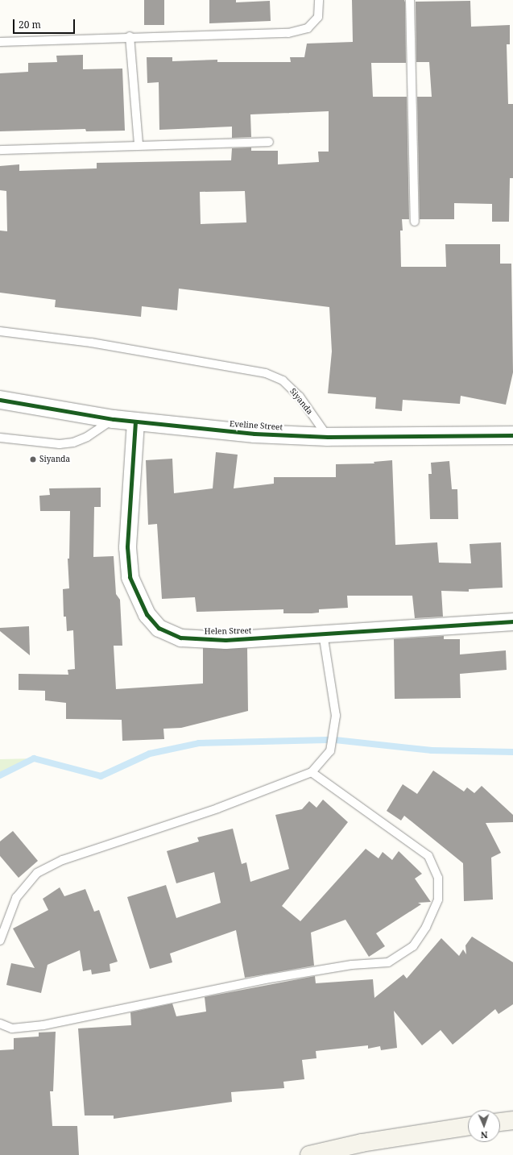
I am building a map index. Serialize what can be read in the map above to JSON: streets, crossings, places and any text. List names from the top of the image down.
{
  "streets": {
    "street": ["Eveline Street", "Helen Street"],
    "lane": ["Siyanda"]
  },
  "crossings": [
    ["Siyanda", "Eveline Street"],
    ["Eveline Street", "Helen Street"]
  ],
  "places": ["Siyanda"],
  "scale_bar": "20 m",
  "north": "bottom"
}
